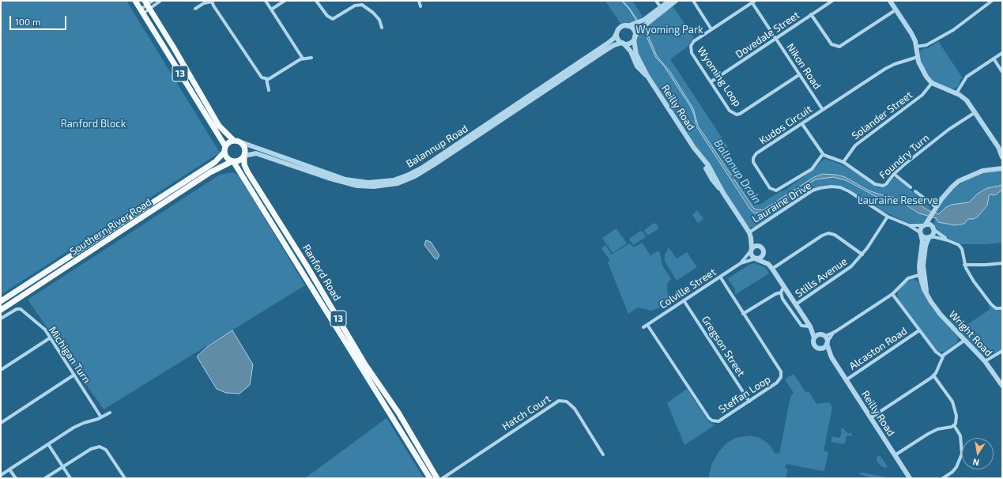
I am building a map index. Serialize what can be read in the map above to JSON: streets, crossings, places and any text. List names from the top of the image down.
{
  "streets": {
    "main road": ["13", "Southern River Road", "Ranford Road"],
    "street": [
      "Dovedale Street",
      "Nikon Road",
      "Wyoming Loop",
      "Reilly Road",
      "Solander Street",
      "Kudos Circuit",
      "Balannup Road",
      "Foundry Turn",
      "Lauraine Drive",
      "Stills Avenue",
      "Colville Street",
      "Wright Road",
      "Gregson Street",
      "Alcaston Road",
      "Michigan Turn",
      "Steffan Loop",
      "Hatch Court"
    ]
  },
  "crossings": [
    ["Dovedale Street", "Nikon Road"],
    ["Dovedale Street", "Wyoming Loop"],
    ["Nikon Road", "Wyoming Loop"],
    ["Nikon Road", "Kudos Circuit"],
    ["13", "Balannup Road"],
    ["13", "Southern River Road"],
    ["13", "Ranford Road"],
    ["Reilly Road", "Balannup Road"],
    ["Reilly Road", "Lauraine Drive"],
    ["Reilly Road", "Colville Street"],
    ["Reilly Road", "Alcaston Road"],
    ["Solander Street", "Foundry Turn"],
    ["Kudos Circuit", "Foundry Turn"],
    ["Balannup Road", "Southern River Road"],
    ["Balannup Road", "Ranford Road"],
    ["Lauraine Drive", "Stills Avenue"],
    ["Lauraine Drive", "Wright Road"],
    ["Southern River Road", "Ranford Road"],
    ["Colville Street", "Gregson Street"],
    ["Colville Street", "Steffan Loop"],
    ["Gregson Street", "Steffan Loop"]
  ],
  "water": ["Ballanup Drain"],
  "parks": ["Wyoming Park", "Ranford Block", "Lauraine Reserve"],
  "scale_bar": "100 m",
  "north": "bottom"
}
